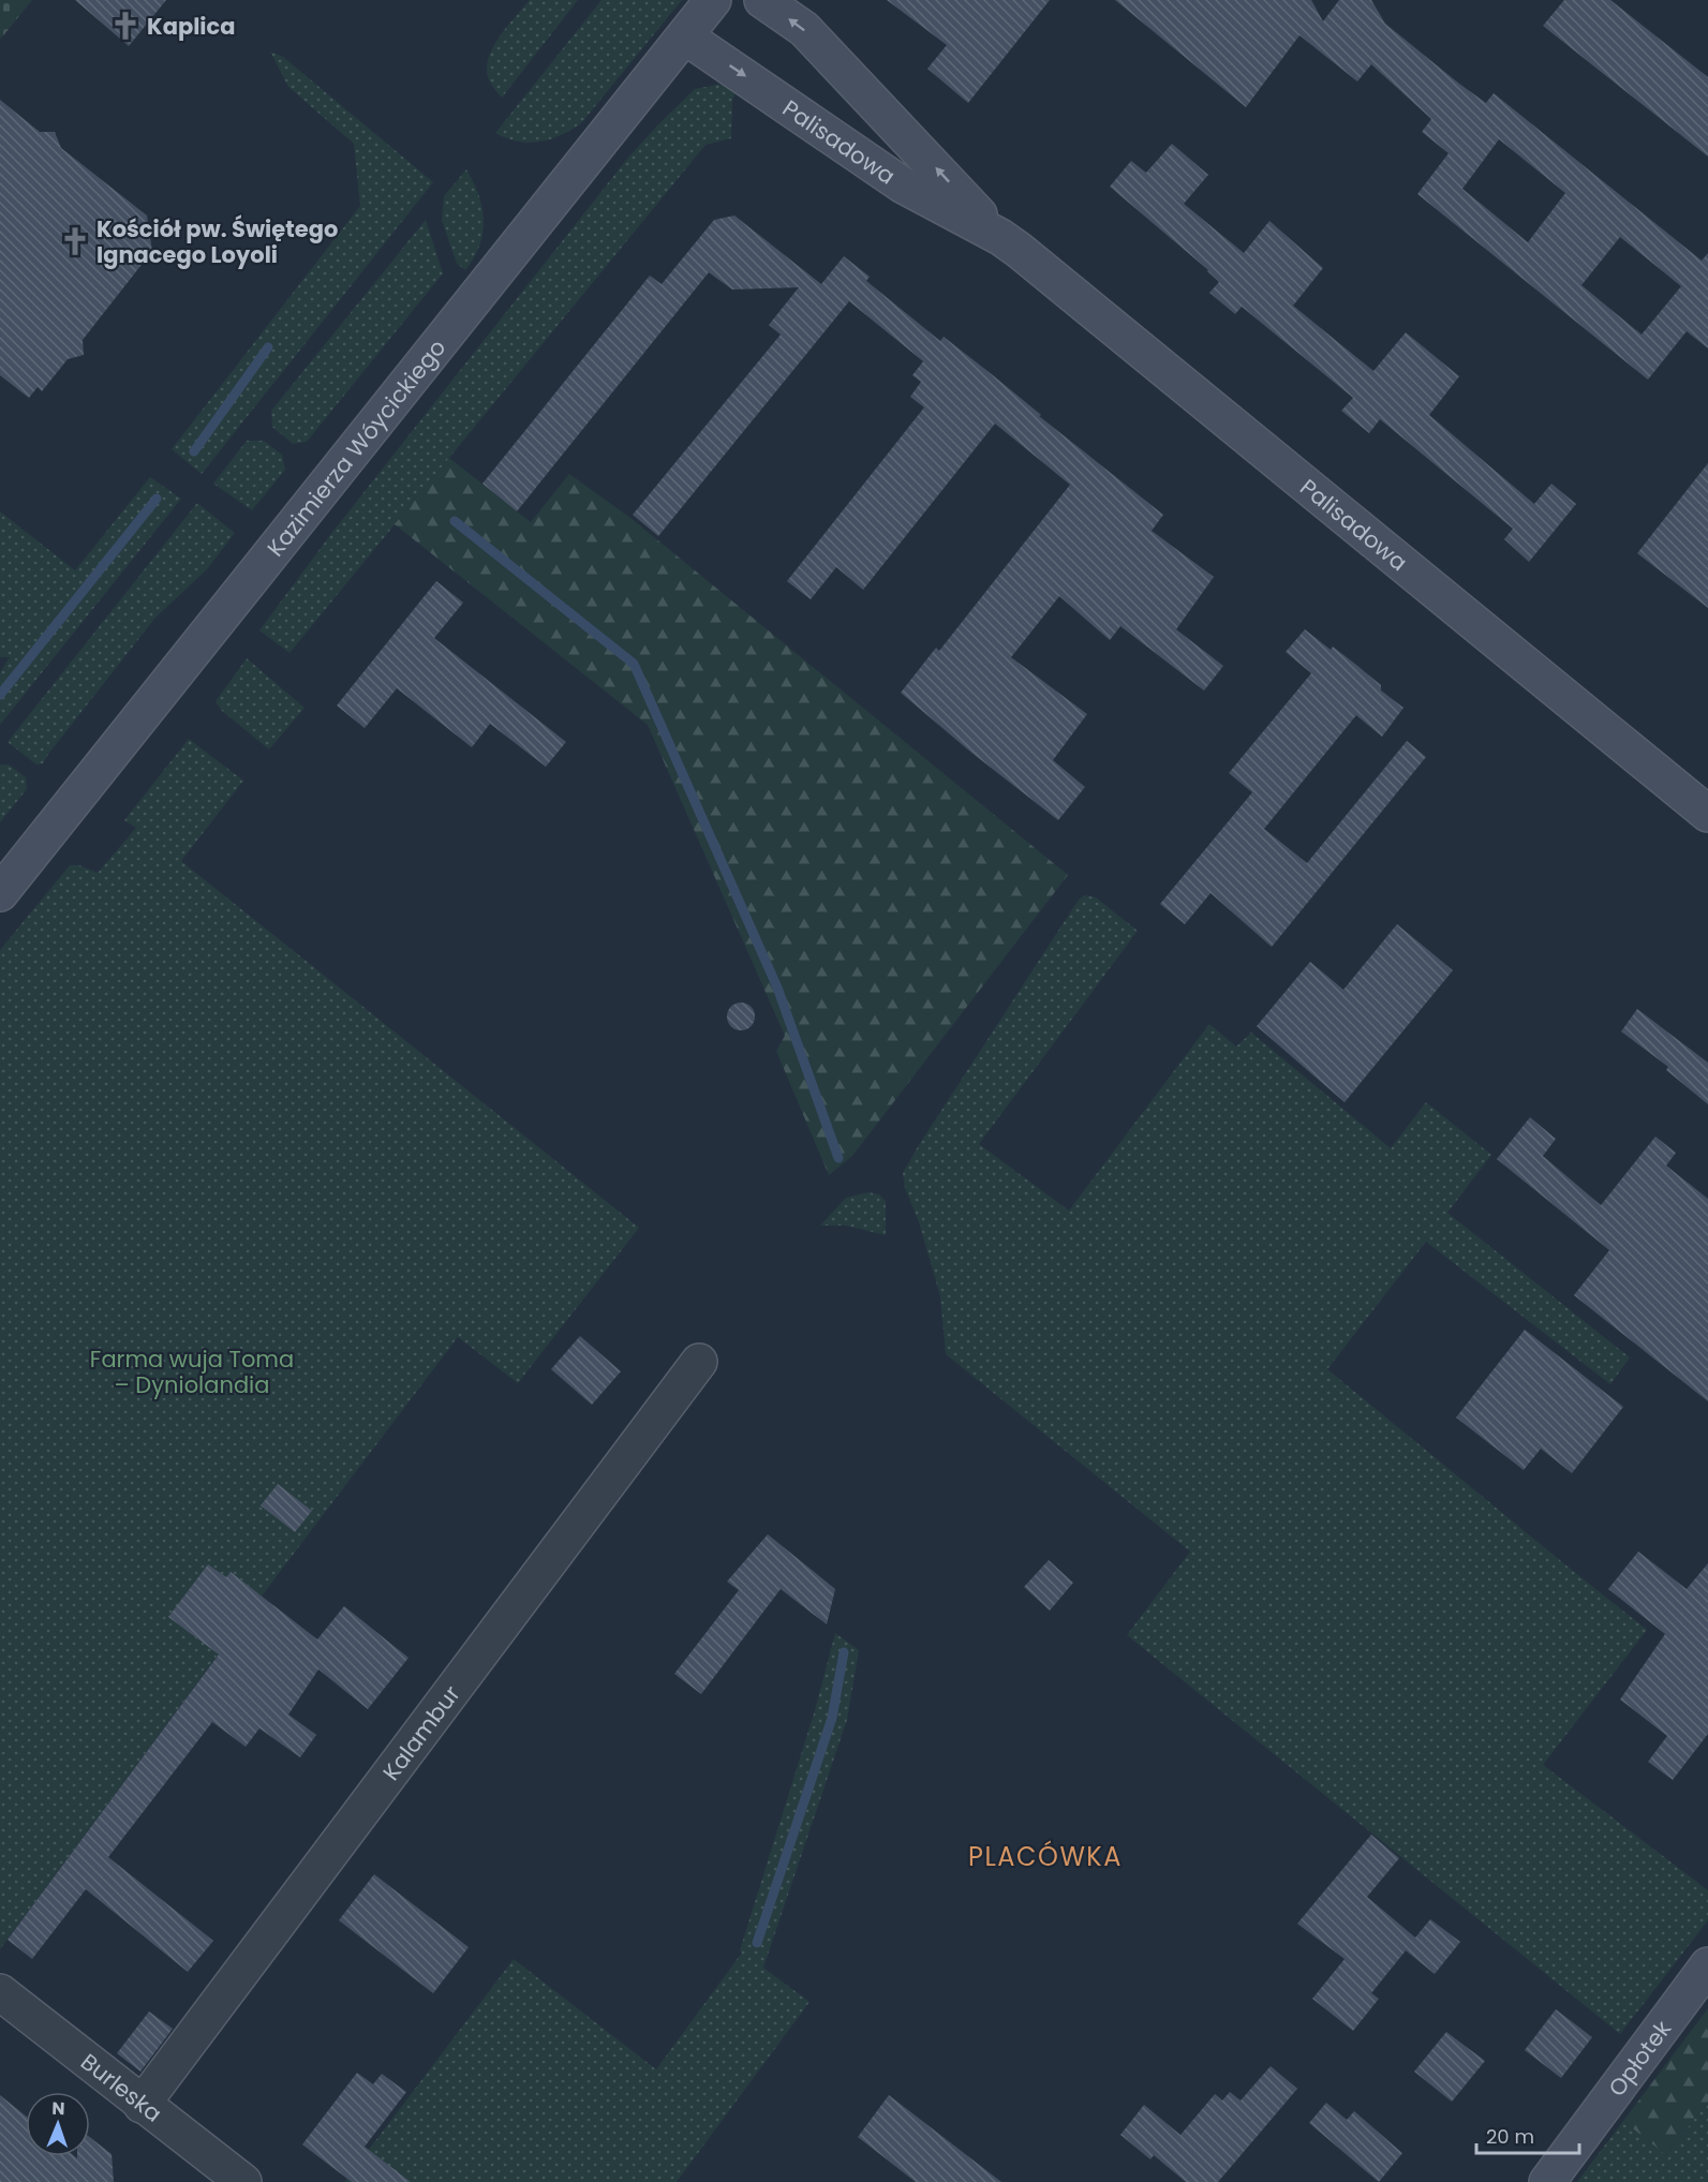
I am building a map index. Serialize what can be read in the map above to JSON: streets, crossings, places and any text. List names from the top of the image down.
{
  "streets": {
    "street": [
      "Palisadowa",
      "Kazimierza Wóycickiego",
      "Kalambur",
      "Opłotek",
      "Burleska"
    ]
  },
  "crossings": [
    ["Palisadowa", "Kazimierza Wóycickiego"],
    ["Kalambur", "Burleska"]
  ],
  "districts": ["PLACÓWKA"],
  "parks": ["Farma wuja Toma – Dyniolandia"],
  "places": {
    "church": ["Kaplica", "Kościół pw. Świętego Ignacego Loyoli"]
  },
  "scale_bar": "20 m",
  "north": "top"
}
